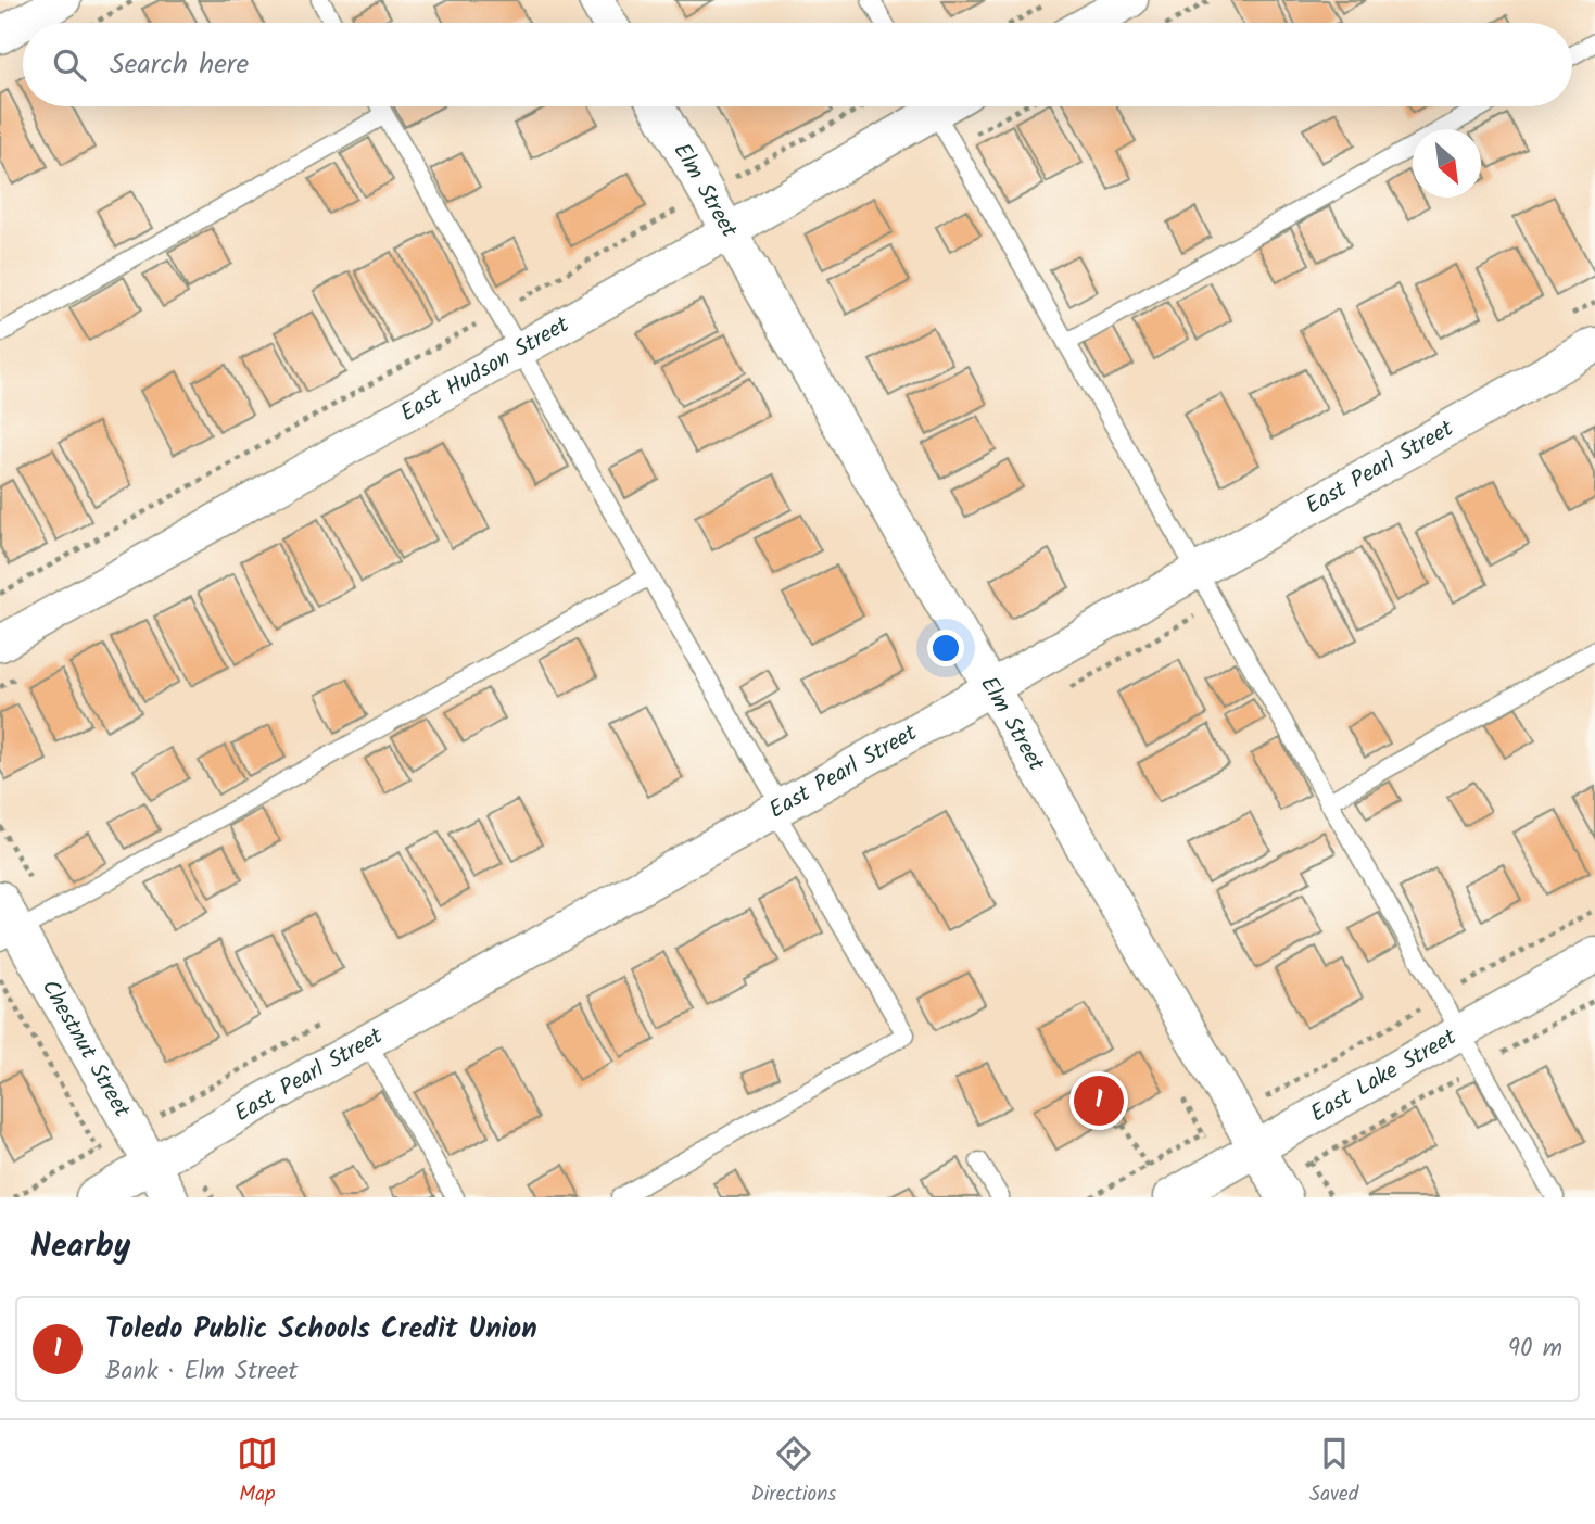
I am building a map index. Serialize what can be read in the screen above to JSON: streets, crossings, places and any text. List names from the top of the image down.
{
  "streets": {
    "street": [
      "Elm Street",
      "East Hudson Street",
      "East Pearl Street",
      "Chestnut Street",
      "East Lake Street"
    ]
  },
  "crossings": [
    ["Elm Street", "East Hudson Street"],
    ["Elm Street", "East Pearl Street"],
    ["Elm Street", "East Lake Street"],
    ["East Pearl Street", "Chestnut Street"]
  ],
  "north": "bottom right",
  "page": {
    "search": "Search here",
    "pins": "1",
    "heading": "Nearby",
    "list": [
      {
        "mark": "1",
        "name": "Toledo Public Schools Credit Union",
        "note": "Bank · Elm Street",
        "value": "90 m"
      }
    ],
    "nav": ["Map", "Directions", "Saved"]
  }
}
